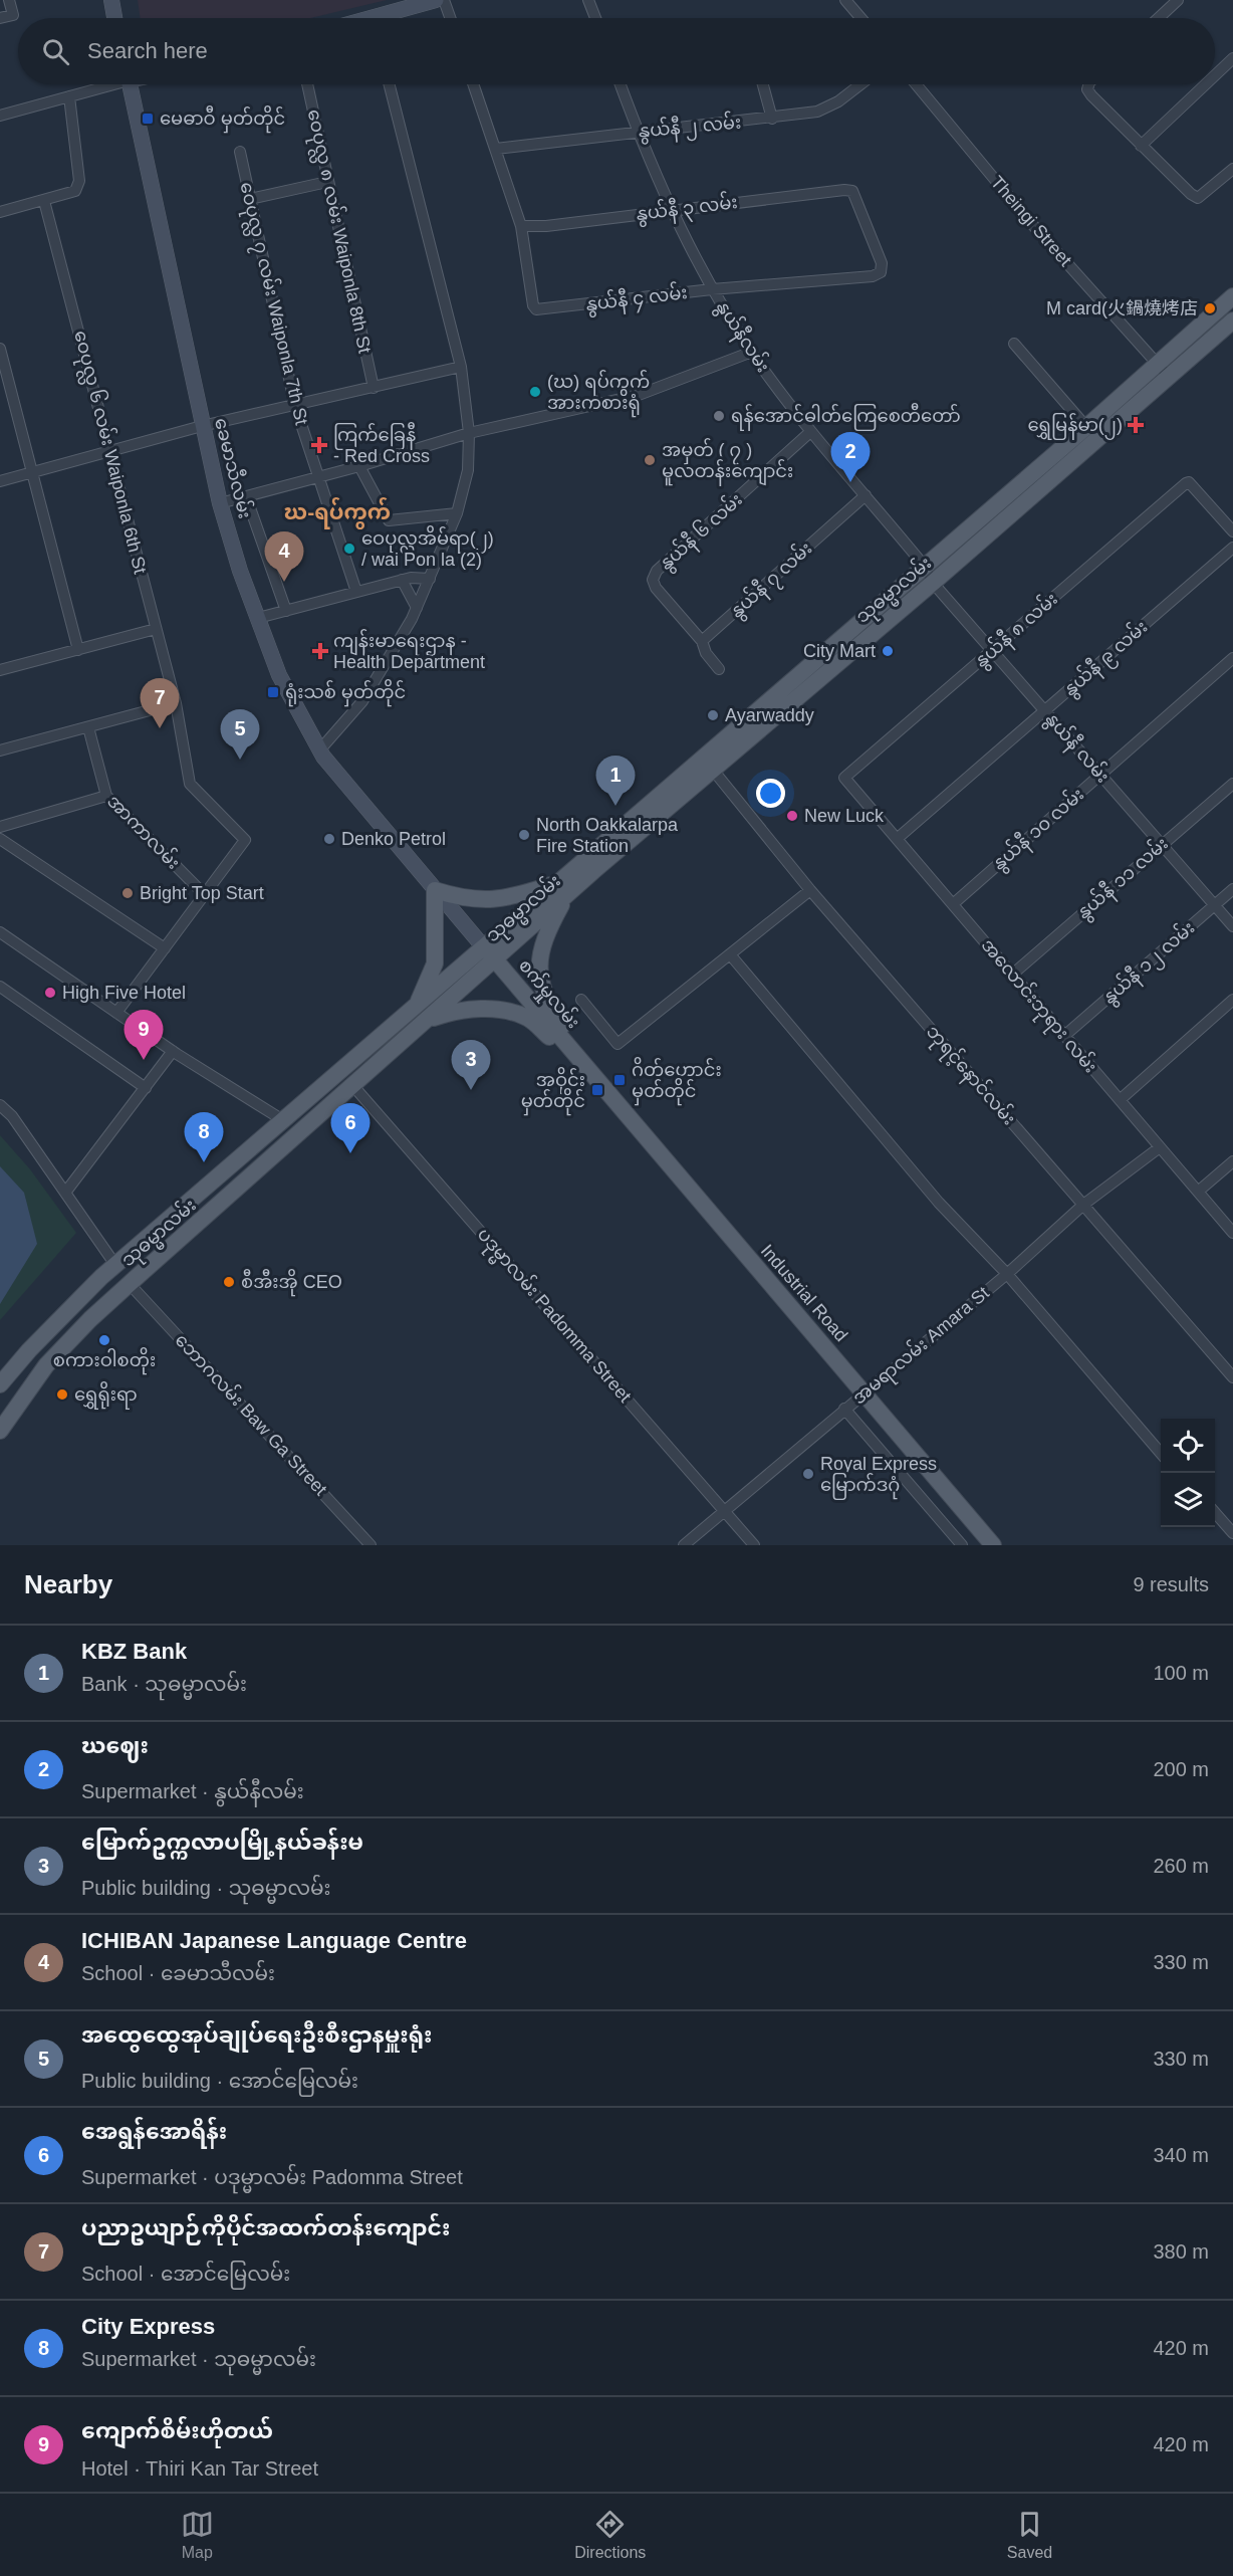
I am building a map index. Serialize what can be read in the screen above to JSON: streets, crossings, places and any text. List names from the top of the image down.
{
  "streets": {
    "main road": [
      "ခေမာသီလမ်း",
      "သုဓမ္မာလမ်း",
      "စက်မှုလမ်း",
      "Industrial Road"
    ],
    "street": [
      "နွယ်နီ ၂ လမ်း",
      "နွယ်နီ ၃ လမ်း",
      "Theingi Street",
      "ဝေပုလ္လ ၈ လမ်း Waiponla 8th St",
      "နွယ်နီ ၄ လမ်း",
      "ဝေပုလ္လ ၇ လမ်း Waiponla 7th St",
      "နွယ်နီလမ်း",
      "ဝေပုလ္လ ၆ လမ်း Waiponla 6th St",
      "နွယ်နီ ၆ လမ်း",
      "နွယ်နီ ၇ လမ်း",
      "နွယ်နီ ၈ လမ်း",
      "နွယ်နီ ၉ လမ်း",
      "နွယ်နီ လမ်း",
      "နွယ်နီ ၁၀ လမ်း",
      "အာကာလမ်း",
      "နွယ်နီ ၁၁ လမ်း",
      "နွယ်နီ ၁၂ လမ်း",
      "အလောင်းဘုရား လမ်း",
      "ဘုရင့်နောင်လမ်း",
      "ပဒုမ္မာလမ်း Padomma Street",
      "အမရာလမ်း Amara St",
      "ဘောဂလမ်း Baw Ga Street"
    ]
  },
  "crossings": [
    ["နွယ်နီ ၂ လမ်း", "နွယ်နီလမ်း"],
    ["နွယ်နီ ၃ လမ်း", "နွယ်နီ ၄ လမ်း"],
    ["နွယ်နီ ၃ လမ်း", "နွယ်နီလမ်း"],
    ["Theingi Street", "သုဓမ္မာလမ်း"],
    ["နွယ်နီ ၄ လမ်း", "နွယ်နီလမ်း"],
    ["နွယ်နီလမ်း", "နွယ်နီ ၆ လမ်း"],
    ["နွယ်နီလမ်း", "နွယ်နီ ၇ လမ်း"],
    ["နွယ်နီလမ်း", "သုဓမ္မာလမ်း"],
    ["နွယ်နီလမ်း", "နွယ်နီ လမ်း"],
    ["ဝေပုလ္လ ၆ လမ်း Waiponla 6th St", "အာကာလမ်း"],
    ["ခေမာသီလမ်း", "သုဓမ္မာလမ်း"],
    ["ခေမာသီလမ်း", "စက်မှုလမ်း"],
    ["နွယ်နီ ၆ လမ်း", "နွယ်နီ ၇ လမ်း"],
    ["သုဓမ္မာလမ်း", "နွယ်နီ လမ်း"],
    ["သုဓမ္မာလမ်း", "စက်မှုလမ်း"],
    ["သုဓမ္မာလမ်း", "ဘုရင့်နောင်လမ်း"],
    ["သုဓမ္မာလမ်း", "ပဒုမ္မာလမ်း Padomma Street"],
    ["သုဓမ္မာလမ်း", "ဘောဂလမ်း Baw Ga Street"],
    ["နွယ်နီ ၈ လမ်း", "နွယ်နီ လမ်း"],
    ["နွယ်နီ ၈ လမ်း", "အလောင်းဘုရား လမ်း"],
    ["နွယ်နီ ၉ လမ်း", "နွယ်နီ လမ်း"],
    ["နွယ်နီ ၉ လမ်း", "အလောင်းဘုရား လမ်း"],
    ["နွယ်နီ လမ်း", "နွယ်နီ ၁၀ လမ်း"],
    ["နွယ်နီ လမ်း", "နွယ်နီ ၁၁ လမ်း"],
    ["နွယ်နီ လမ်း", "နွယ်နီ ၁၂ လမ်း"],
    ["နွယ်နီ ၁၀ လမ်း", "အလောင်းဘုရား လမ်း"],
    ["နွယ်နီ ၁၁ လမ်း", "အလောင်းဘုရား လမ်း"],
    ["နွယ်နီ ၁၂ လမ်း", "အလောင်းဘုရား လမ်း"],
    ["စက်မှုလမ်း", "Industrial Road"],
    ["အလောင်းဘုရား လမ်း", "အမရာလမ်း Amara St"],
    ["ဘုရင့်နောင်လမ်း", "အမရာလမ်း Amara St"],
    ["Industrial Road", "အမရာလမ်း Amara St"],
    ["ပဒုမ္မာလမ်း Padomma Street", "အမရာလမ်း Amara St"]
  ],
  "districts": ["ဃ-ရပ်ကွက်"],
  "places": {
    "transit": [
      "မေဓာဝီ မှတ်တိုင်",
      "ရုံးသစ် မှတ်တိုင်",
      "ဂိတ်ဟောင်း မှတ်တိုင်",
      "အဝိုင်း မှတ်တိုင်"
    ],
    "other": [
      "M card(火鍋燒烤店",
      "(ဃ) ရပ်ကွက် အားကစားရုံ",
      "ရန်အောင်ဓါတ်ကြေစေတီတော်",
      "အမှတ် ( ၇ ) မူလတန်းကျောင်း",
      "ဝေပုလ္လအိမ်ရာ(၂) / wai Pon la (2)",
      "City Mart",
      "Ayarwaddy",
      "New Luck",
      "North Oakkalarpa Fire Station",
      "Denko Petrol",
      "Bright Top Start",
      "High Five Hotel",
      "စီအီးအို CEO",
      "စကားဝါစတိုး",
      "ရွှေရိုးရာ",
      "Royal Express မြောက်ဒဂုံ"
    ],
    "health": ["ရွှေမြန်မာ(၂)", "ကြက်ခြေနီ - Red Cross", "ကျန်းမာရေးဌာန - Health Department"]
  },
  "page": {
    "search": "Search here",
    "pins": [
      "2",
      "4",
      "7",
      "5",
      "1",
      "9",
      "3",
      "6",
      "8"
    ],
    "heading": ["Nearby", "9 results"],
    "list": [
      {
        "mark": "1",
        "name": "KBZ Bank",
        "note": "Bank · သုဓမ္မာလမ်း",
        "value": "100 m"
      },
      {
        "mark": "2",
        "name": "ဃဈေး",
        "note": "Supermarket · နွယ်နီလမ်း",
        "value": "200 m"
      },
      {
        "mark": "3",
        "name": "မြောက်ဥက္ကလာပမြို့နယ်ခန်းမ",
        "note": "Public building · သုဓမ္မာလမ်း",
        "value": "260 m"
      },
      {
        "mark": "4",
        "name": "ICHIBAN Japanese Language Centre",
        "note": "School · ခေမာသီလမ်း",
        "value": "330 m"
      },
      {
        "mark": "5",
        "name": "အထွေထွေအုပ်ချုပ်ရေးဦးစီးဌာနမှူးရုံး",
        "note": "Public building · အောင်မြေလမ်း",
        "value": "330 m"
      },
      {
        "mark": "6",
        "name": "အေရွန်အောရိန်း",
        "note": "Supermarket · ပဒုမ္မာလမ်း Padomma Street",
        "value": "340 m"
      },
      {
        "mark": "7",
        "name": "ပညာဥယျာဉ်ကိုပိုင်အထက်တန်းကျောင်း",
        "note": "School · အောင်မြေလမ်း",
        "value": "380 m"
      },
      {
        "mark": "8",
        "name": "City Express",
        "note": "Supermarket · သုဓမ္မာလမ်း",
        "value": "420 m"
      },
      {
        "mark": "9",
        "name": "ကျောက်စိမ်းဟိုတယ်",
        "note": "Hotel · Thiri Kan Tar Street",
        "value": "420 m"
      }
    ],
    "nav": ["Map", "Directions", "Saved"]
  }
}
